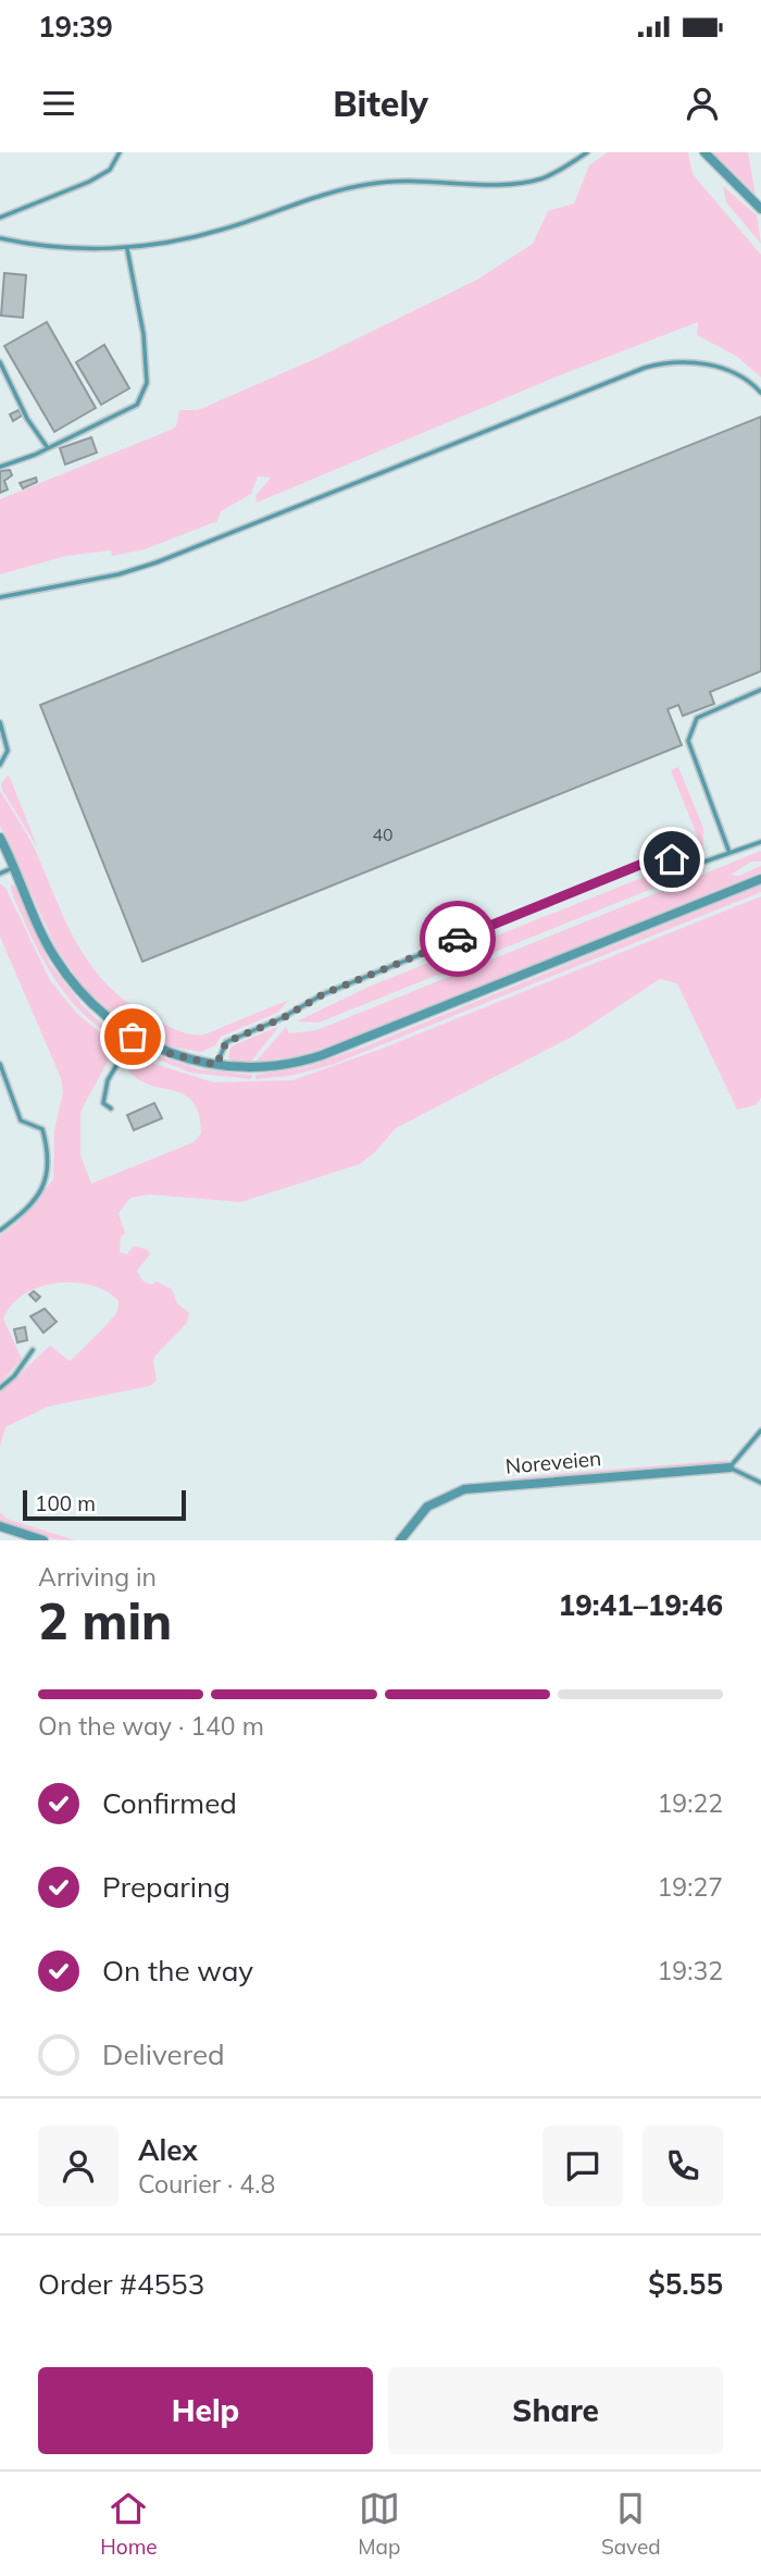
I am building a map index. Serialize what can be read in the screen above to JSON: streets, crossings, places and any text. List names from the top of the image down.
{
  "streets": {
    "street": ["Noreveien"]
  },
  "house_numbers": ["40"],
  "scale_bar": "100 m",
  "page": {
    "status": "19:39",
    "header": "Bitely",
    "scale": "100 m",
    "heading": ["2 min", "Arriving in", "19:41–19:46"],
    "panel": [
      "Alex",
      "Courier · 4.8",
      "Order #4553",
      "$5.55"
    ],
    "bar": "On the way · 140 m",
    "list": [
      ["Confirmed", "19:22"],
      ["Preparing", "19:27"],
      ["On the way", "19:32"],
      "Delivered"
    ],
    "buttons": ["Help", "Share"],
    "tabs": ["Home", "Map", "Saved"]
  }
}
